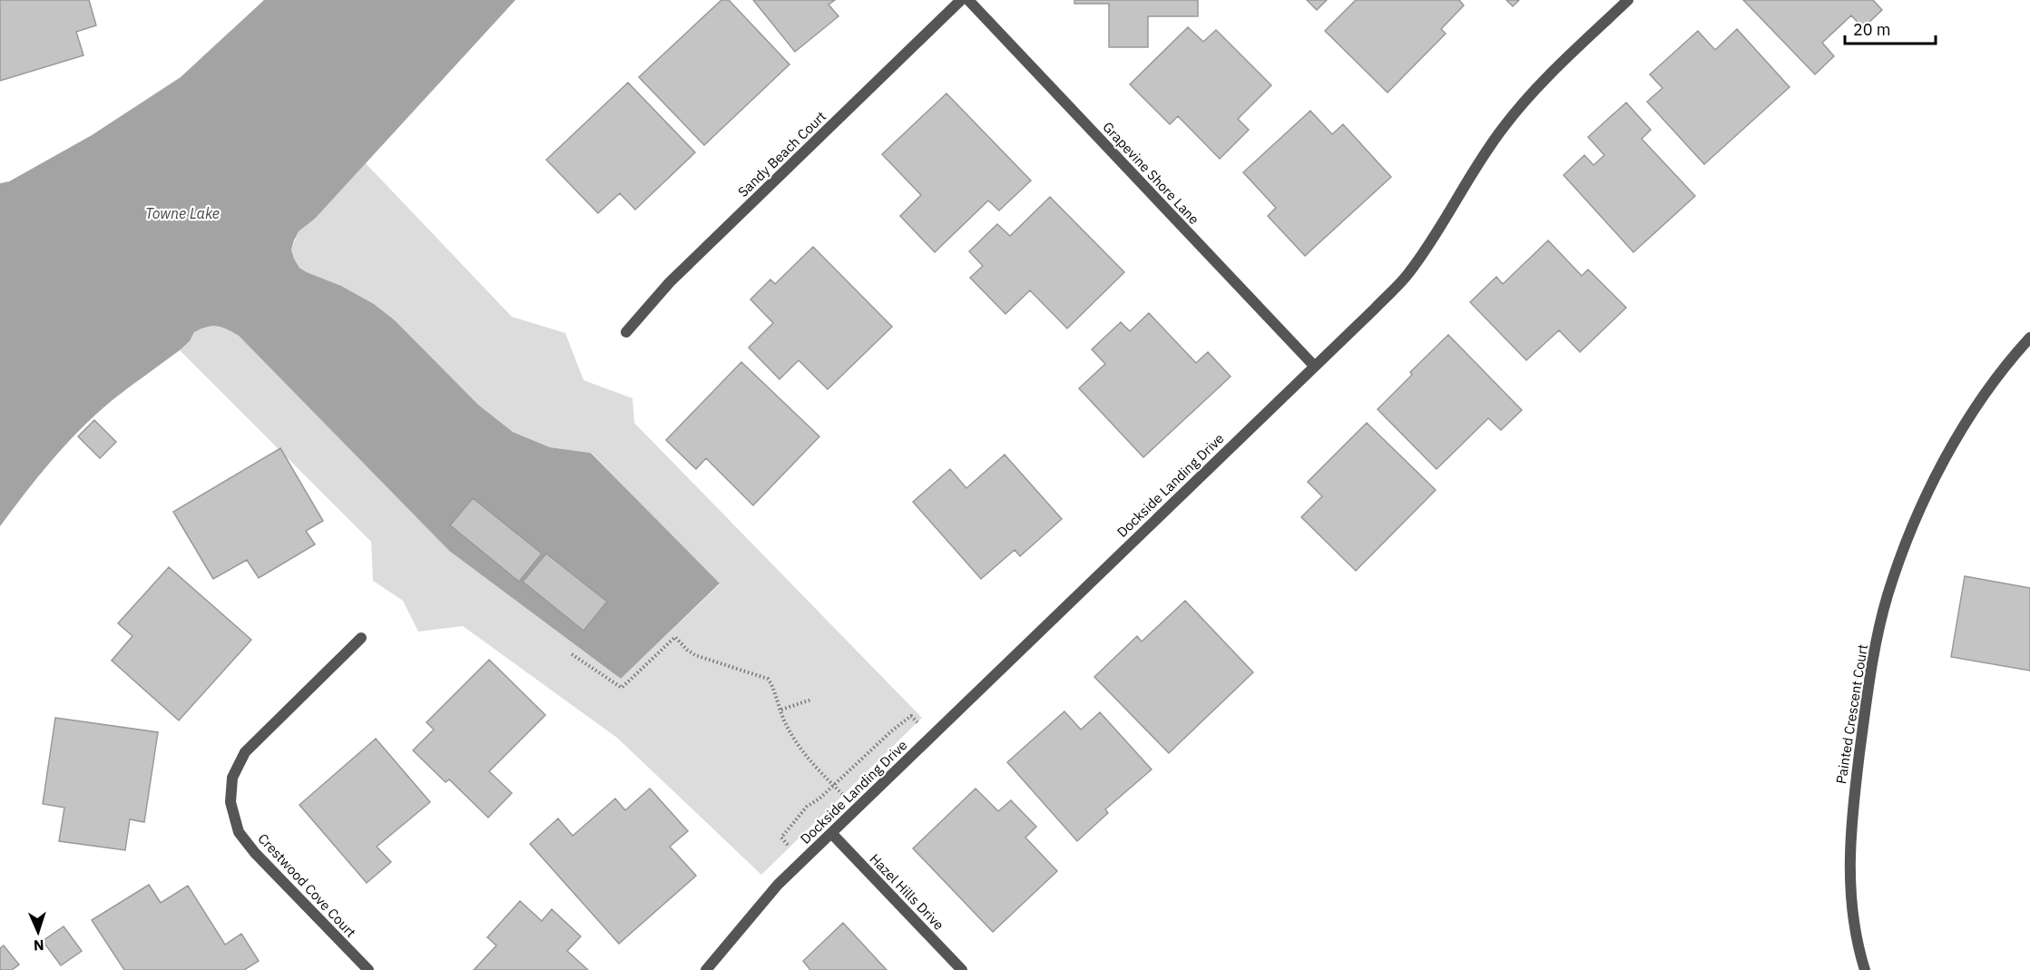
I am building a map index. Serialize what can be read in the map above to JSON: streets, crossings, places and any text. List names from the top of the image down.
{
  "streets": {
    "street": [
      "Sandy Beach Court",
      "Grapevine Shore Lane",
      "Dockside Landing Drive",
      "Painted Crescent Court",
      "Crestwood Cove Court",
      "Hazel Hills Drive"
    ]
  },
  "crossings": [
    ["Grapevine Shore Lane", "Dockside Landing Drive"],
    ["Dockside Landing Drive", "Hazel Hills Drive"]
  ],
  "water": ["Towne Lake"],
  "scale_bar": "20 m",
  "north": "bottom"
}
